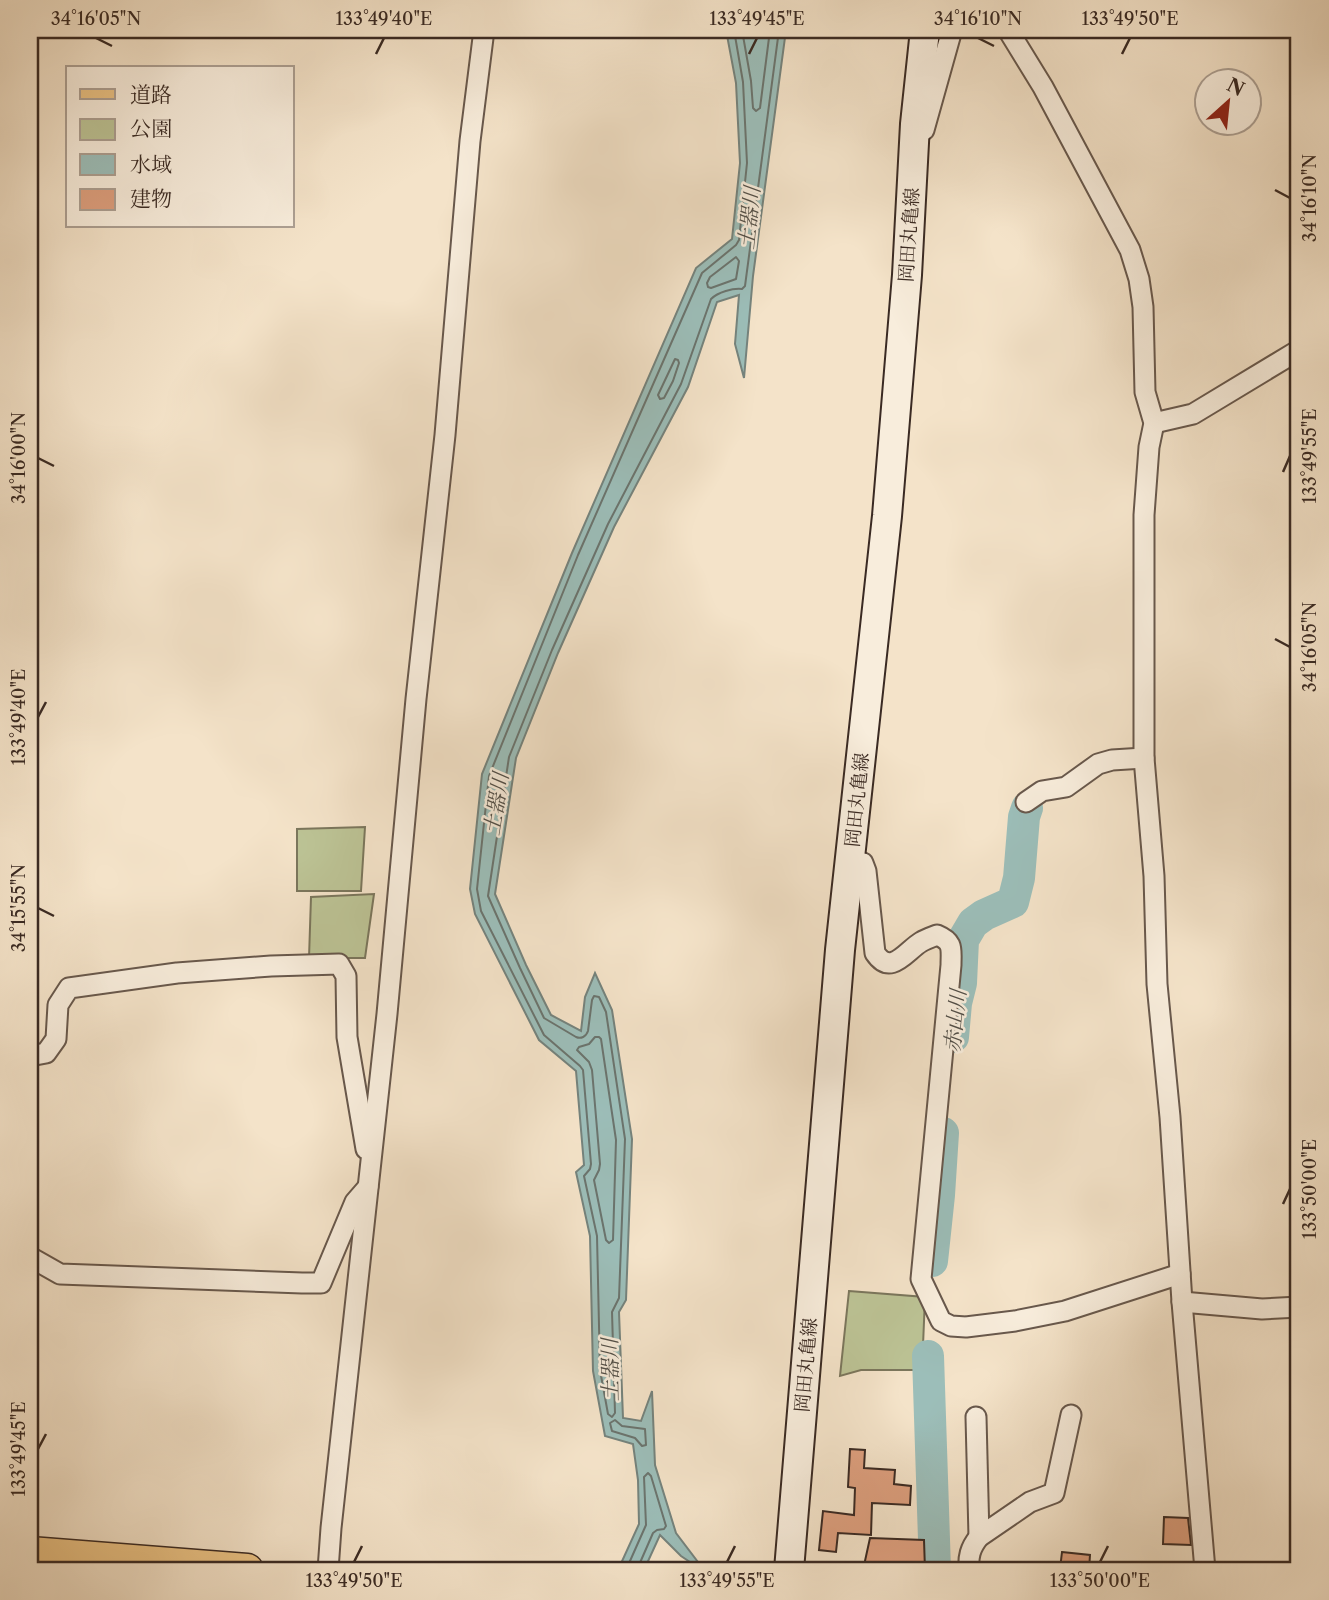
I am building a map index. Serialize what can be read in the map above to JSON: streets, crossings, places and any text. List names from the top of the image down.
{
  "streets": {
    "main road": ["岡田丸亀線"]
  },
  "water": ["土器川", "赤山川"],
  "legend": [
    "道路",
    "公園",
    "水域",
    "建物"
  ],
  "north": "top right",
  "coordinates": [
    "34°16'05\"N",
    "133°49'40\"E",
    "133°49'45\"E",
    "34°16'10\"N",
    "133°49'50\"E",
    "133°49'55\"E",
    "34°16'00\"N",
    "34°15'55\"N",
    "133°50'00\"E"
  ]
}
